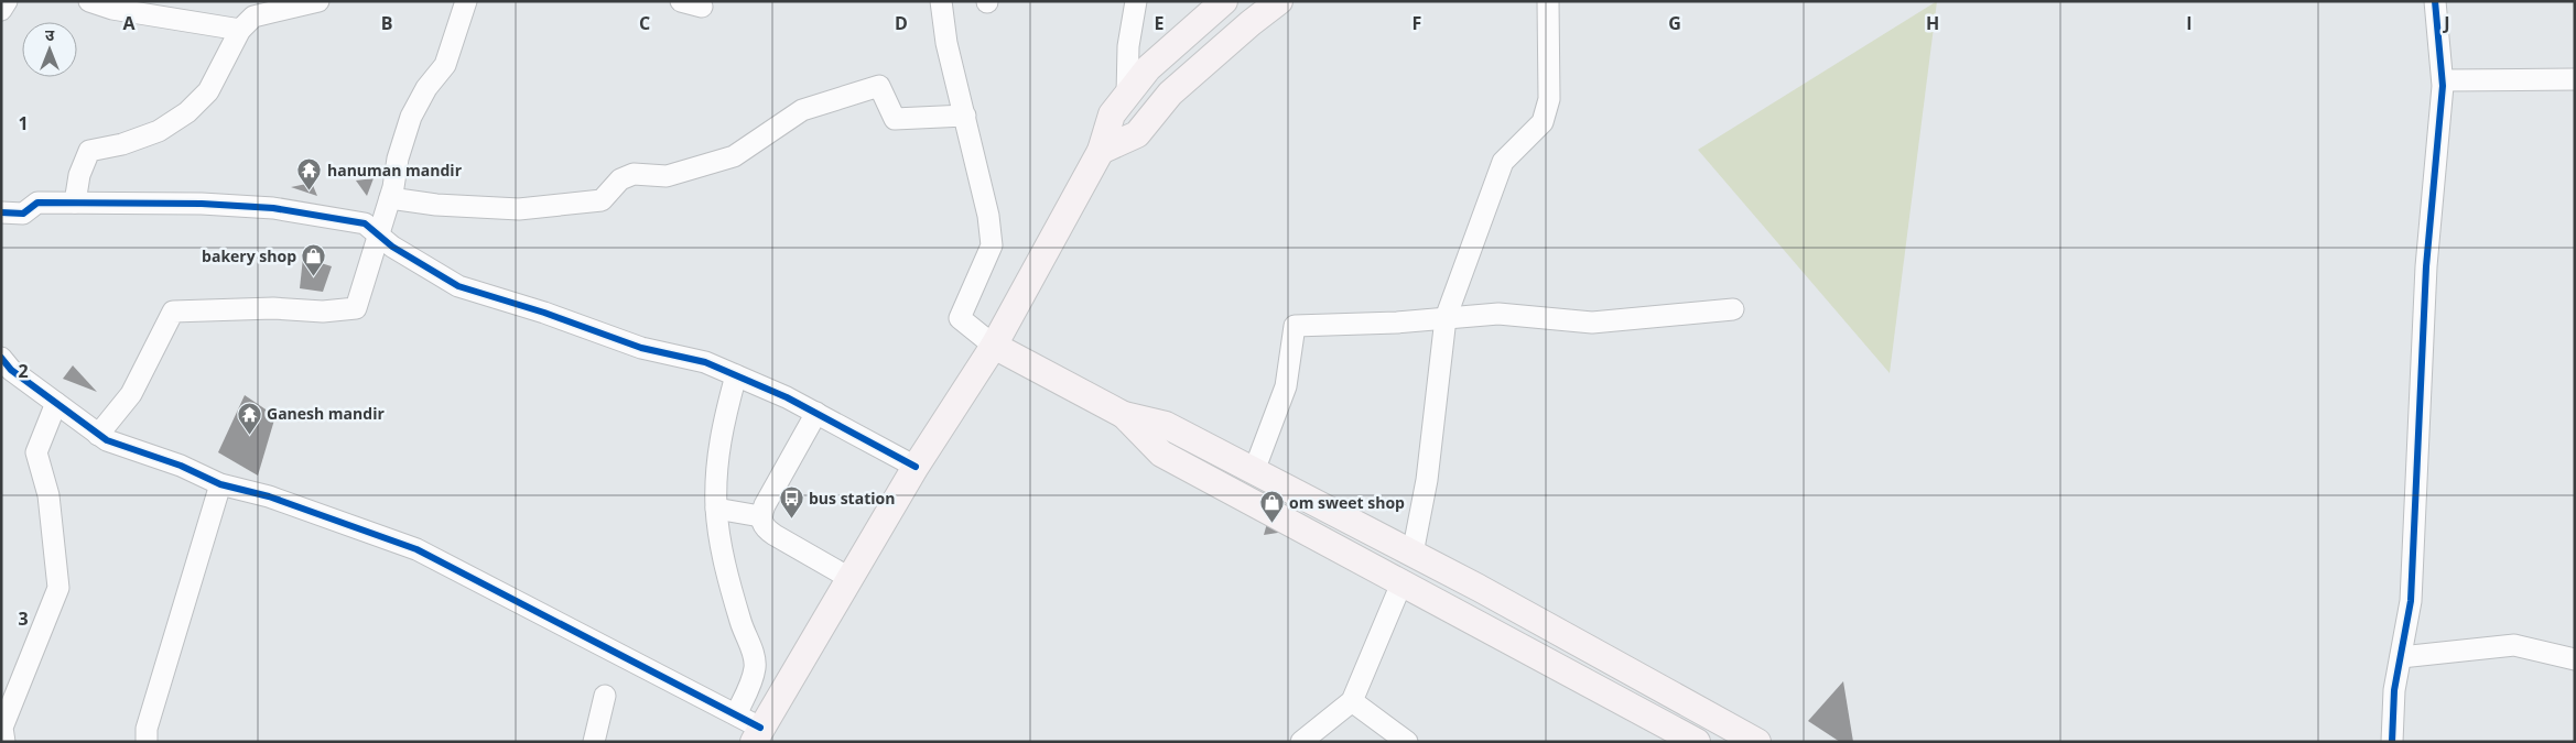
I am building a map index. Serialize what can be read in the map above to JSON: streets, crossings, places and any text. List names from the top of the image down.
{
  "places": {
    "temple": ["hanuman mandir", "Ganesh mandir"],
    "shop": ["bakery shop", "om sweet shop"],
    "bus stop": ["bus station"]
  },
  "north": "top",
  "grid": {
    "columns": [
      "A",
      "B",
      "C",
      "D",
      "E",
      "F",
      "G",
      "H",
      "I",
      "J"
    ],
    "rows": ["1", "2", "3"]
  }
}
